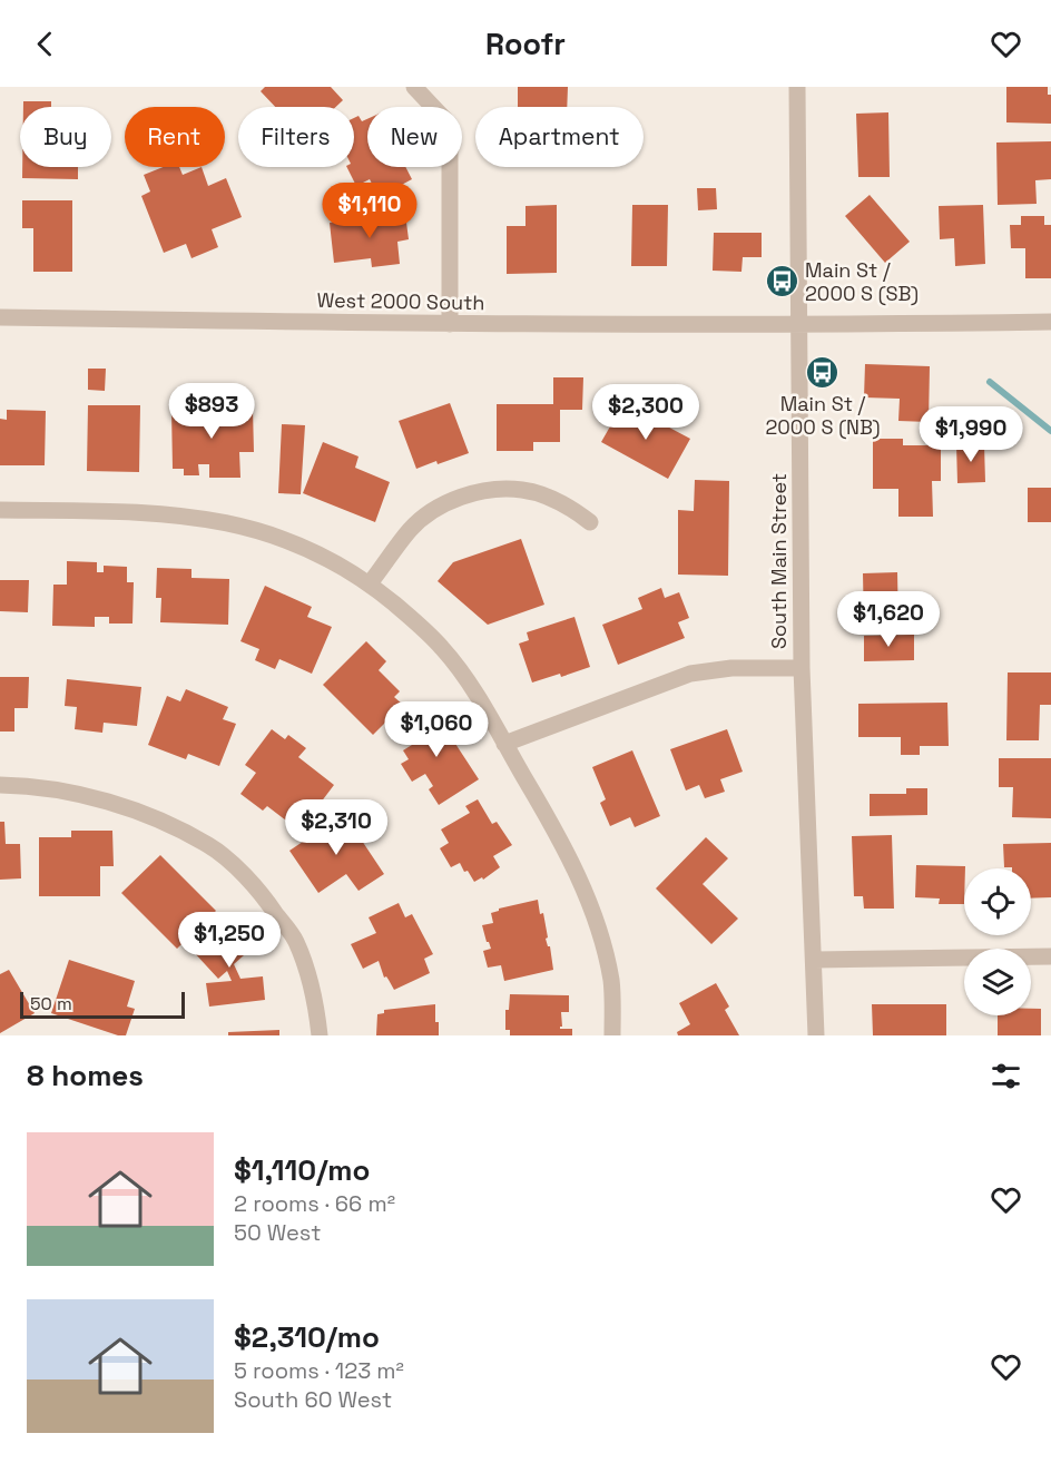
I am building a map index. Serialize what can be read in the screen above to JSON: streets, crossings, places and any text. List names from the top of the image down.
{
  "streets": {
    "street": ["West 2000 South", "South Main Street"]
  },
  "crossings": [
    ["West 2000 South", "South Main Street"]
  ],
  "places": {
    "bus stop": ["Main St / 2000 S (SB)", "Main St / 2000 S (NB)"]
  },
  "scale_bar": "50 m",
  "page": {
    "header": "Roofr",
    "chip": [
      "Buy",
      "Rent",
      "Filters",
      "New",
      "Apartment"
    ],
    "price": [
      "$1,110",
      "$893",
      "$2,300",
      "$1,990",
      "$1,620",
      "$1,060",
      "$2,310",
      "$1,250"
    ],
    "scale": "50 m",
    "heading": "8 homes",
    "list": [
      {
        "name": "$1,110/mo",
        "note": "2 rooms · 66 m² · 50 West"
      },
      {
        "name": "$2,310/mo",
        "note": "5 rooms · 123 m² · South 60 West"
      }
    ]
  }
}
